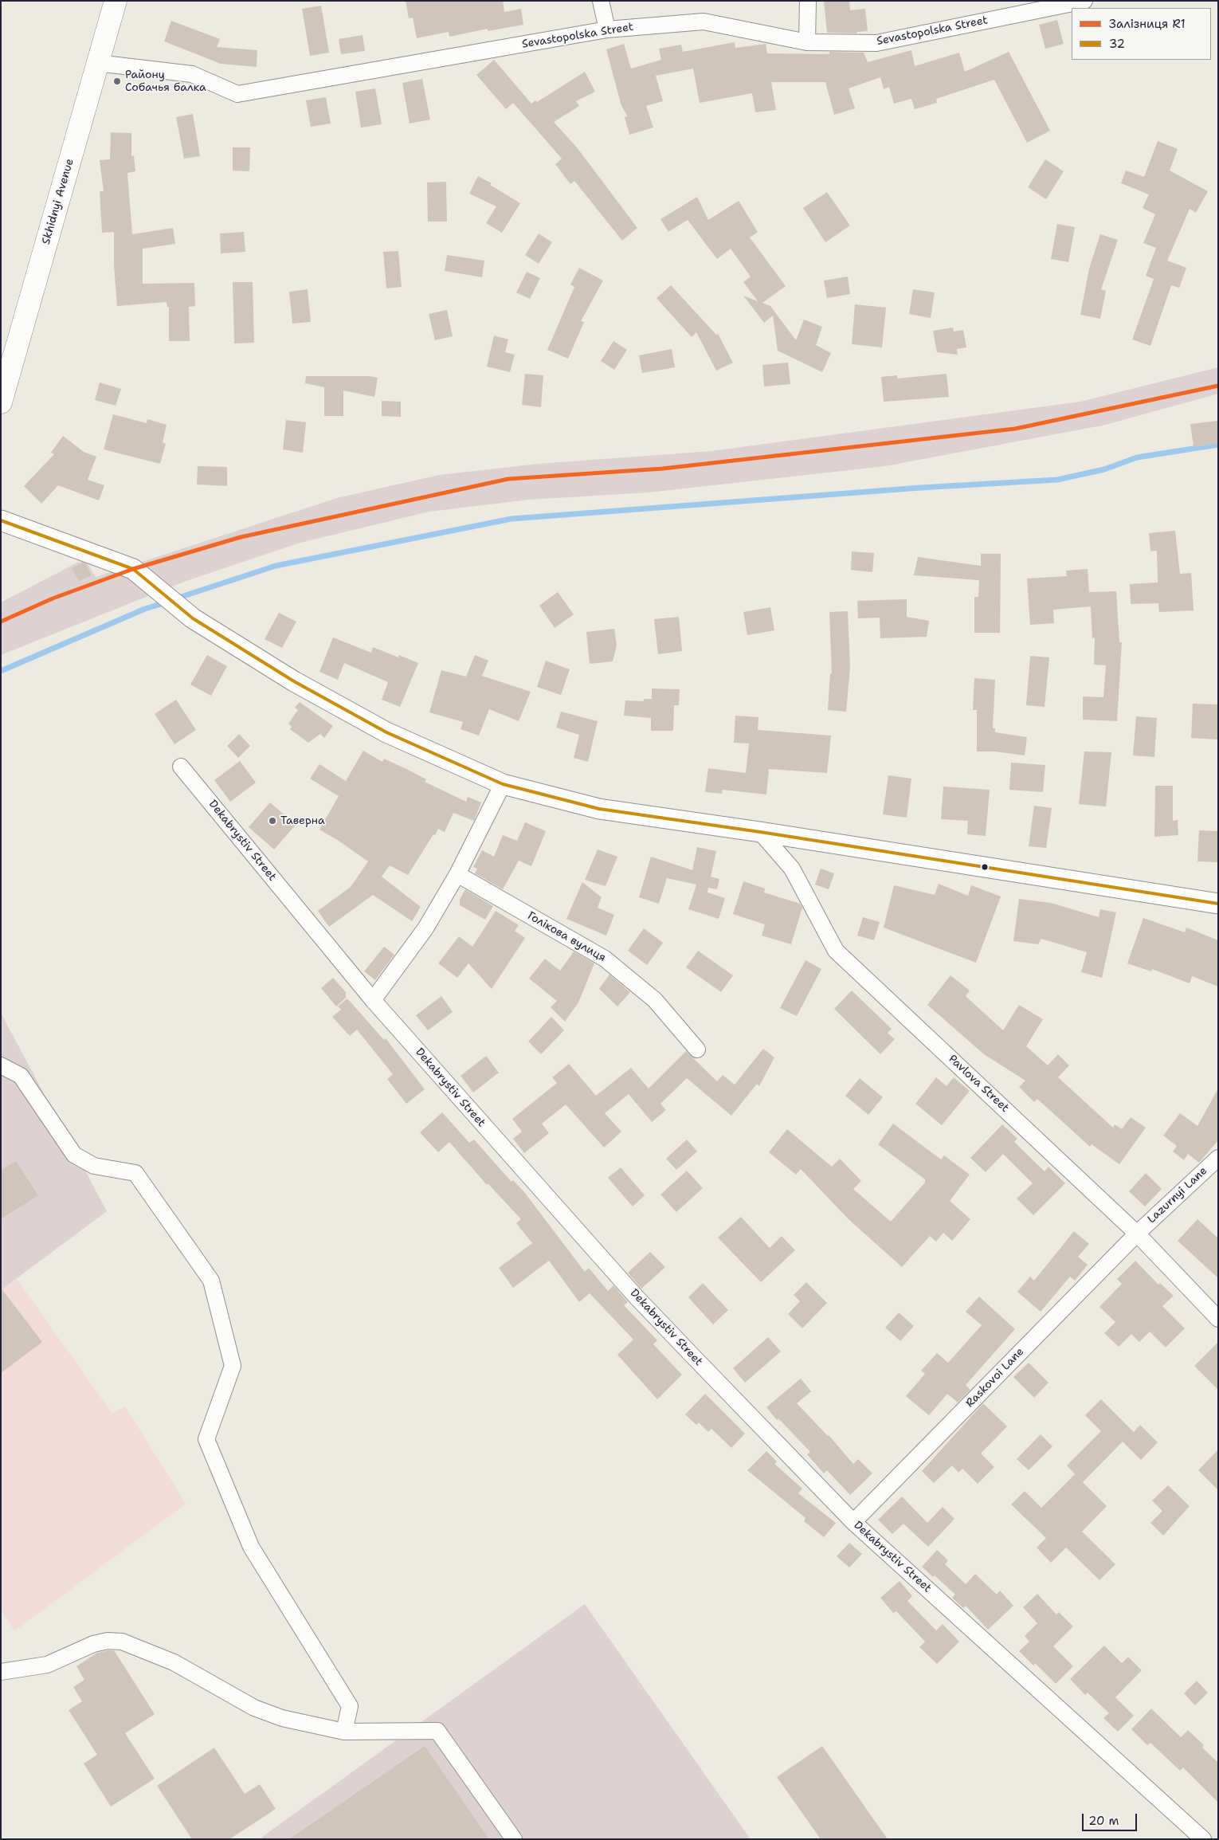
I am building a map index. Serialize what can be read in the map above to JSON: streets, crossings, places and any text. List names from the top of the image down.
{
  "streets": {
    "main road": ["Skhidnyi Avenue"],
    "street": [
      "Sevastopolska Street",
      "Dekabrystiv Street",
      "Голікова вулиця",
      "Pavlova Street",
      "Lazurnyi Lane",
      "Raskovoi Lane"
    ]
  },
  "crossings": [
    ["Sevastopolska Street", "Skhidnyi Avenue"],
    ["Dekabrystiv Street", "Raskovoi Lane"],
    ["Pavlova Street", "Lazurnyi Lane"],
    ["Pavlova Street", "Raskovoi Lane"],
    ["Lazurnyi Lane", "Raskovoi Lane"]
  ],
  "places": ["Району Собачья балка", "Таверна"],
  "lines": ["rail line R1", "transit line 32"],
  "legend": ["Залізниця R1", "32"],
  "scale_bar": "20 m"
}
